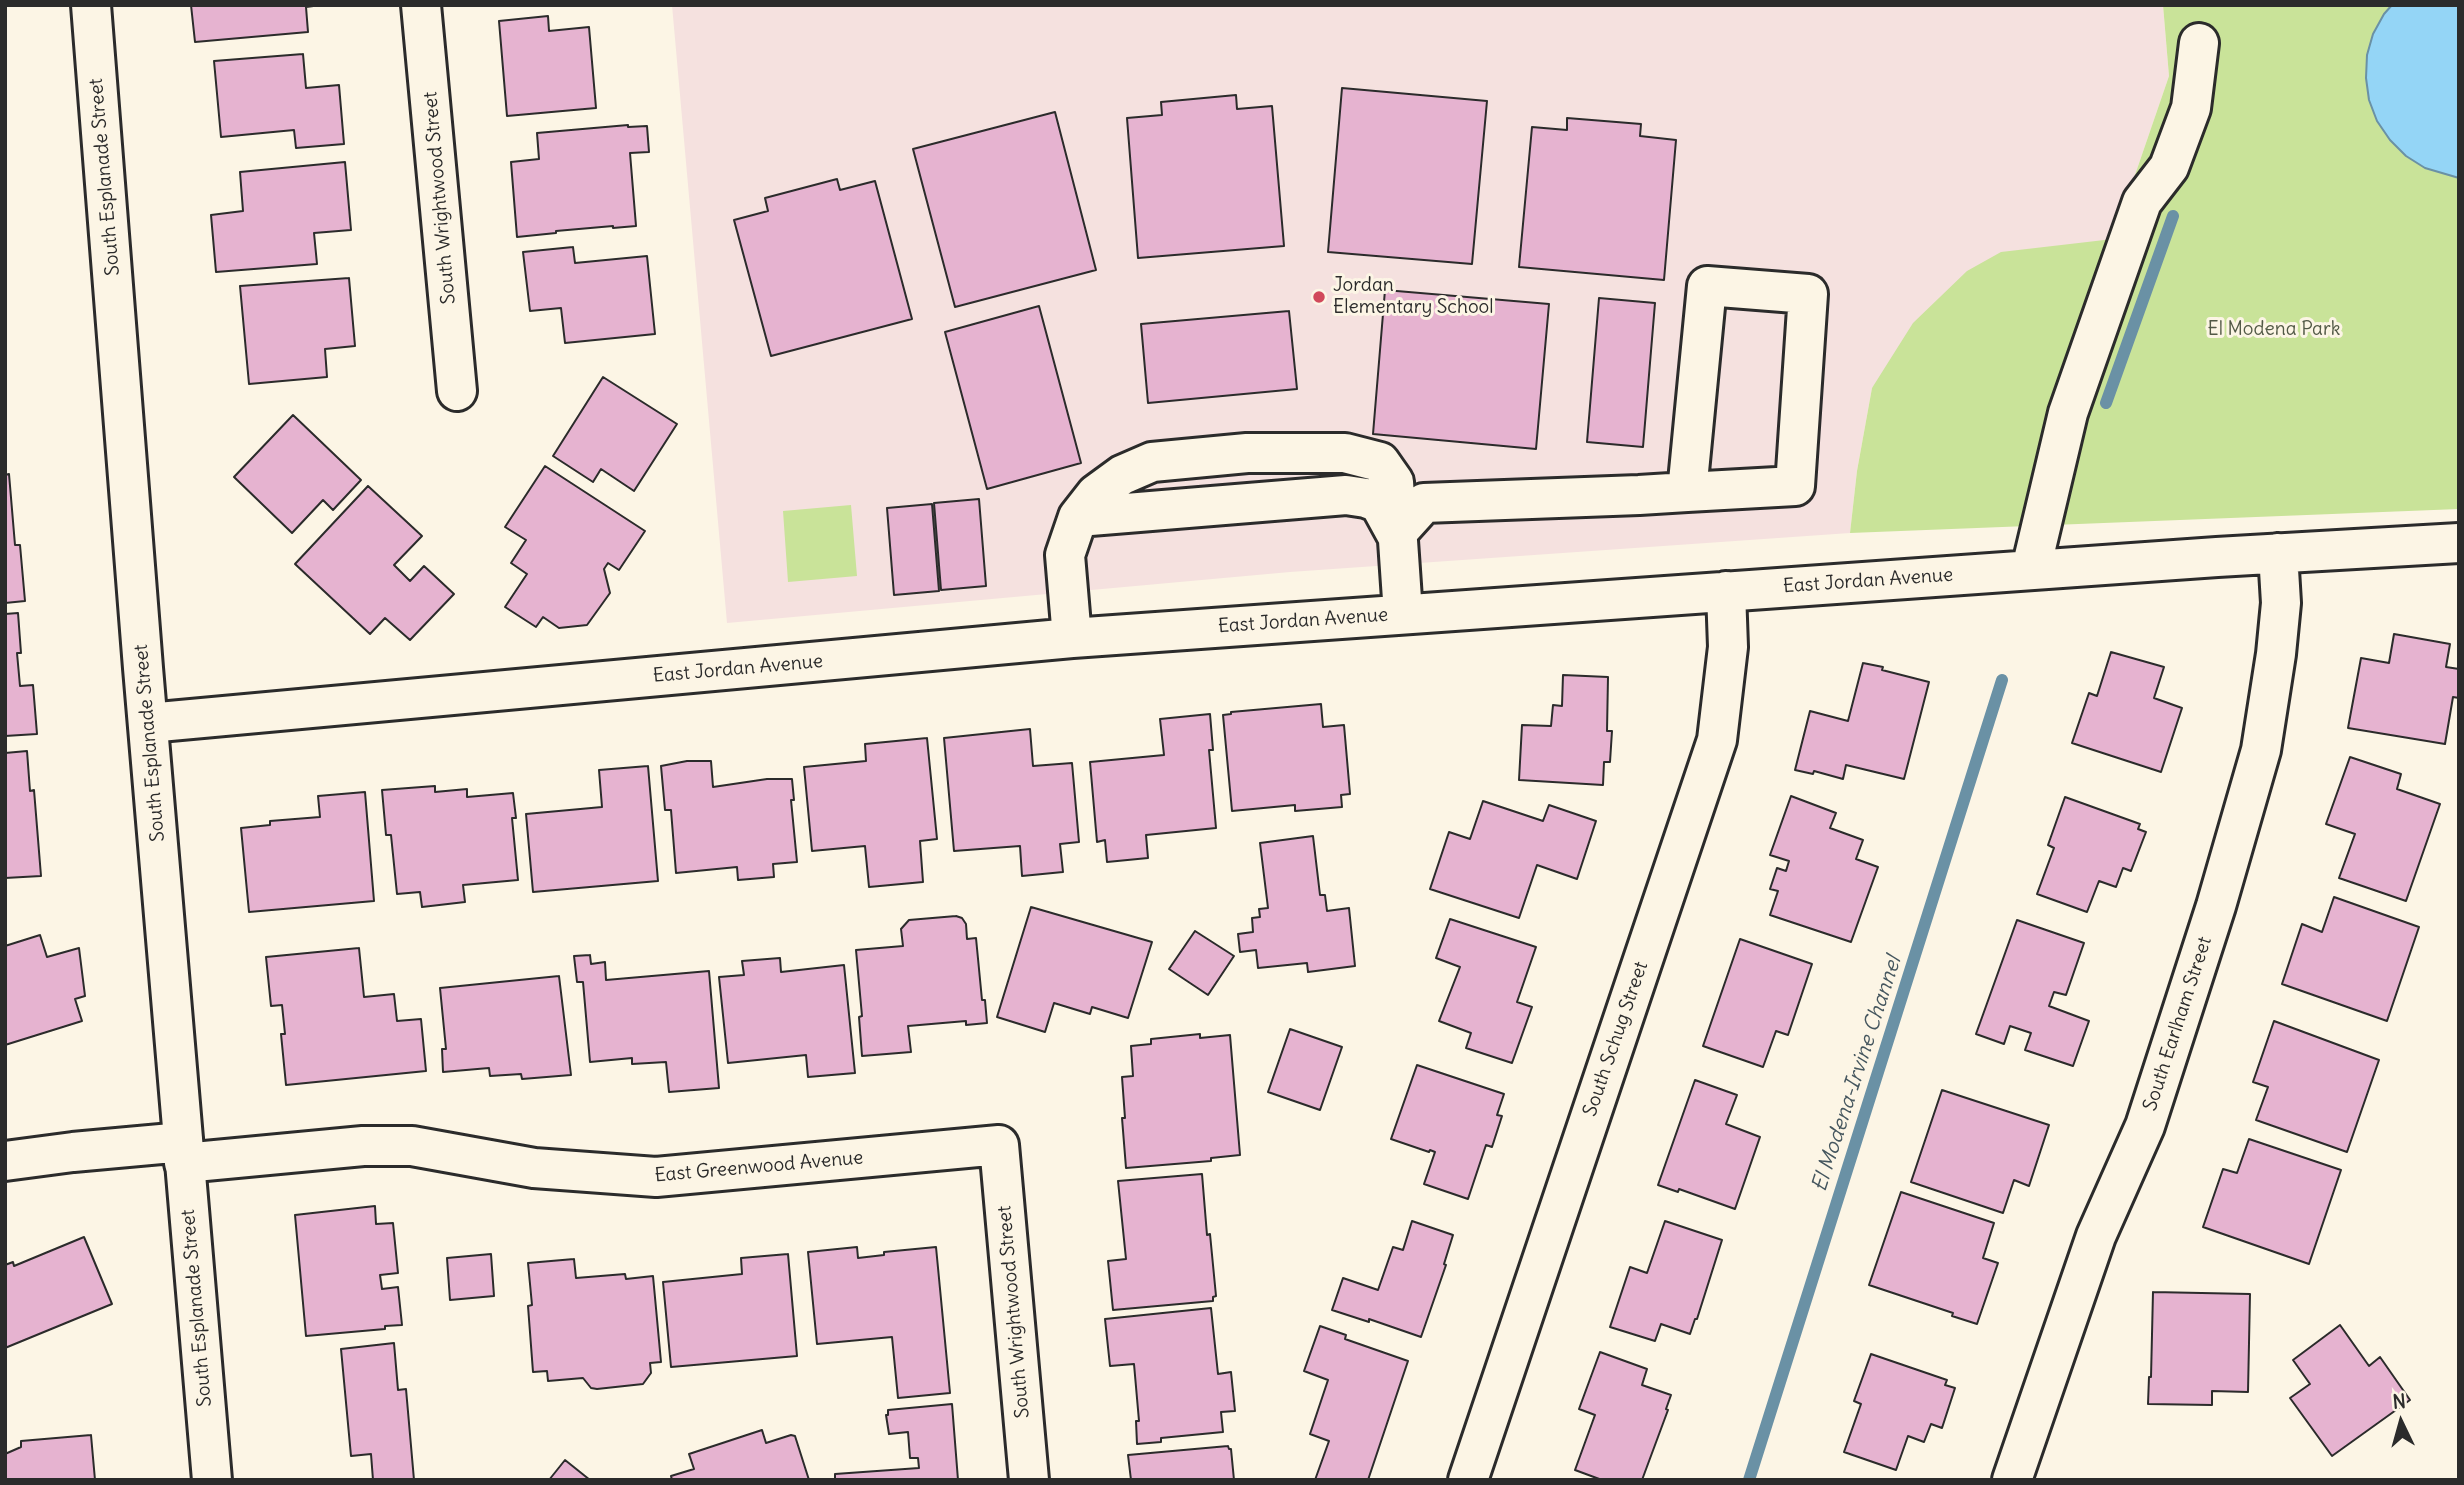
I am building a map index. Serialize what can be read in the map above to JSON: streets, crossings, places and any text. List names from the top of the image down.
{
  "streets": {
    "street": [
      "South Esplanade Street",
      "South Wrightwood Street",
      "East Jordan Avenue",
      "South Earlham Street",
      "South Schug Street",
      "East Greenwood Avenue"
    ]
  },
  "crossings": [
    ["South Esplanade Street", "East Jordan Avenue"],
    ["South Esplanade Street", "East Greenwood Avenue"],
    ["South Wrightwood Street", "East Greenwood Avenue"],
    ["East Jordan Avenue", "South Earlham Street"],
    ["East Jordan Avenue", "South Schug Street"]
  ],
  "water": ["El Modena-Irvine Channel"],
  "parks": ["El Modena Park"],
  "places": ["Jordan Elementary School"],
  "north": "top"
}
